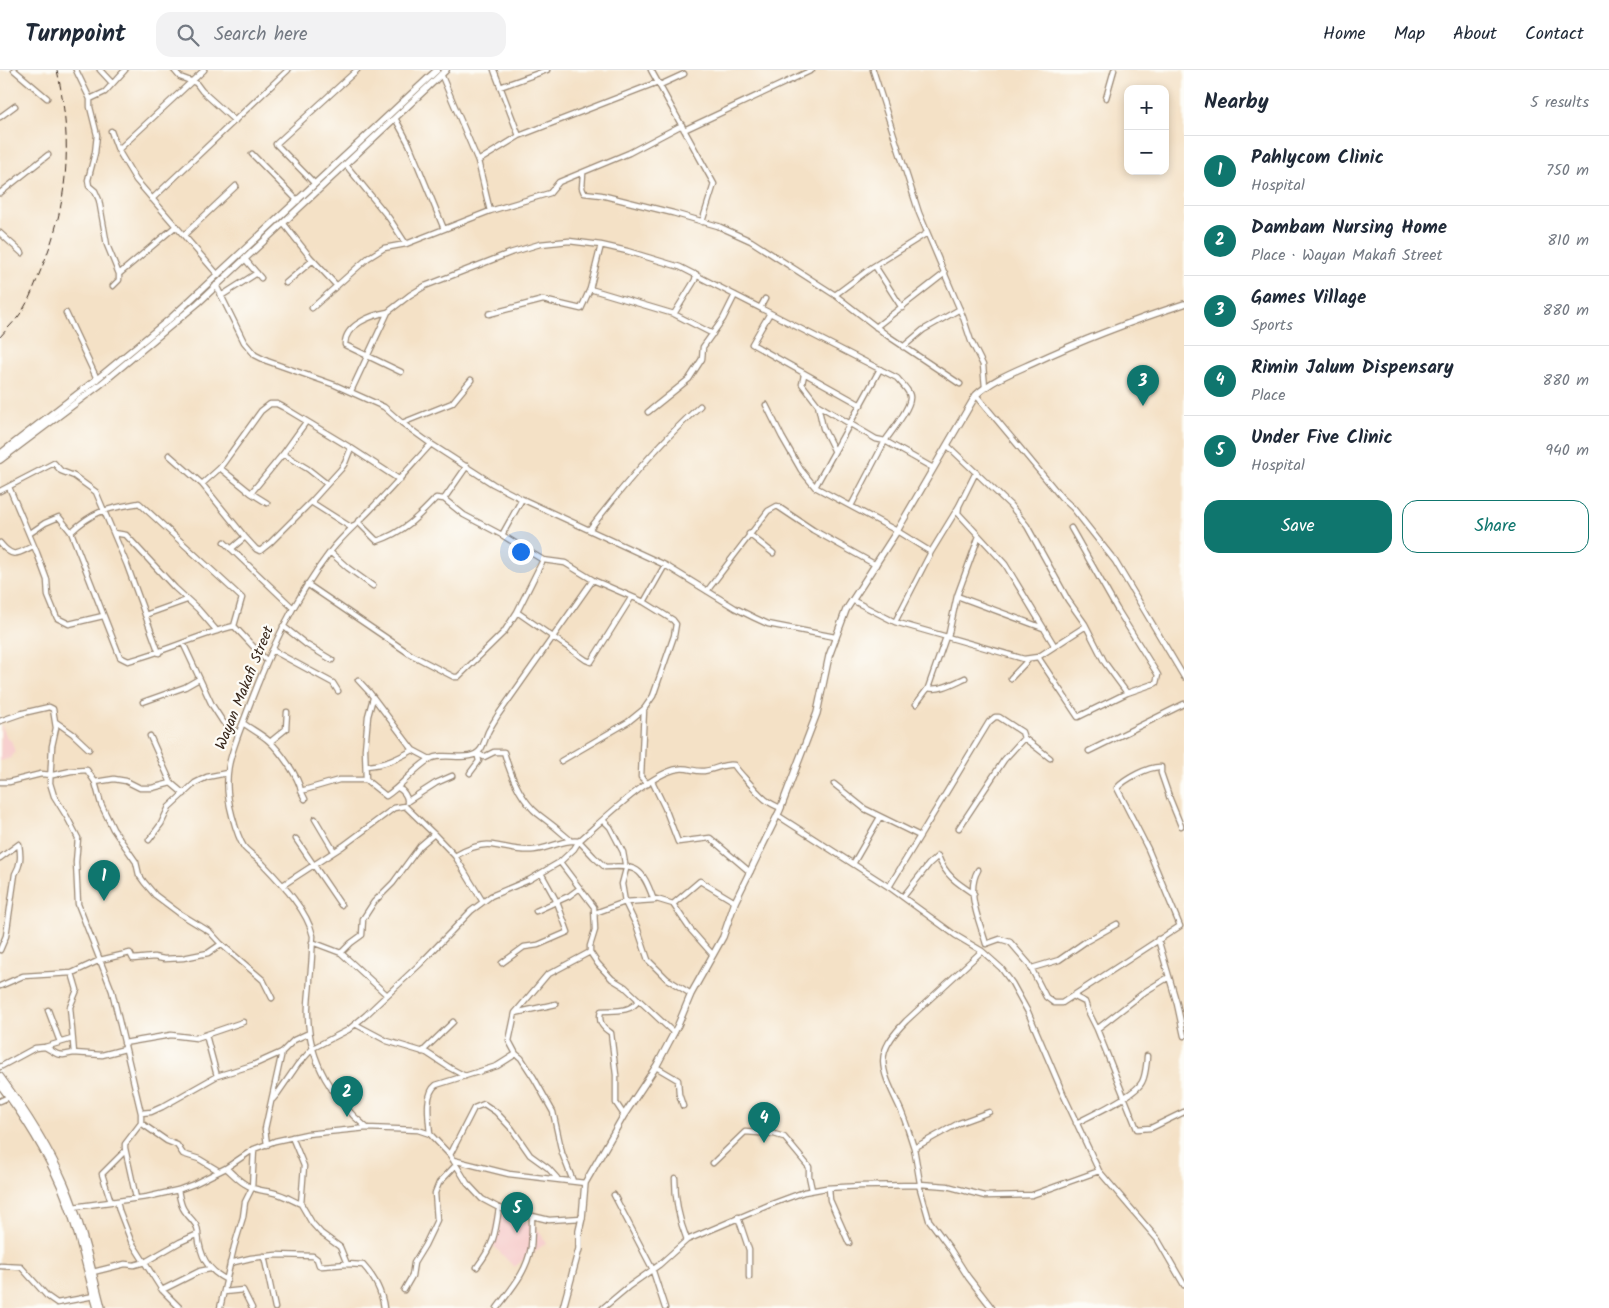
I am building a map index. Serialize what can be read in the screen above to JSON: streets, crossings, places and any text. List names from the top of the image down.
{
  "streets": {
    "street": ["Wayan Makafi Street"]
  },
  "page": {
    "header": "Turnpoint",
    "search": "Search here",
    "nav": [
      "Home",
      "Map",
      "About",
      "Contact"
    ],
    "heading": ["Nearby", "5 results"],
    "map_buttons": ["+", "−"],
    "list": [
      {
        "mark": "1",
        "name": "Pahlycom Clinic",
        "note": "Hospital",
        "value": "750 m"
      },
      {
        "mark": "2",
        "name": "Dambam Nursing Home",
        "note": "Place · Wayan Makafi Street",
        "value": "810 m"
      },
      {
        "mark": "3",
        "name": "Games Village",
        "note": "Sports",
        "value": "880 m"
      },
      {
        "mark": "4",
        "name": "Rimin Jalum Dispensary",
        "note": "Place",
        "value": "880 m"
      },
      {
        "mark": "5",
        "name": "Under Five Clinic",
        "note": "Hospital",
        "value": "940 m"
      }
    ],
    "pins": [
      "3",
      "1",
      "2",
      "4",
      "5"
    ],
    "buttons": ["Save", "Share"]
  }
}
